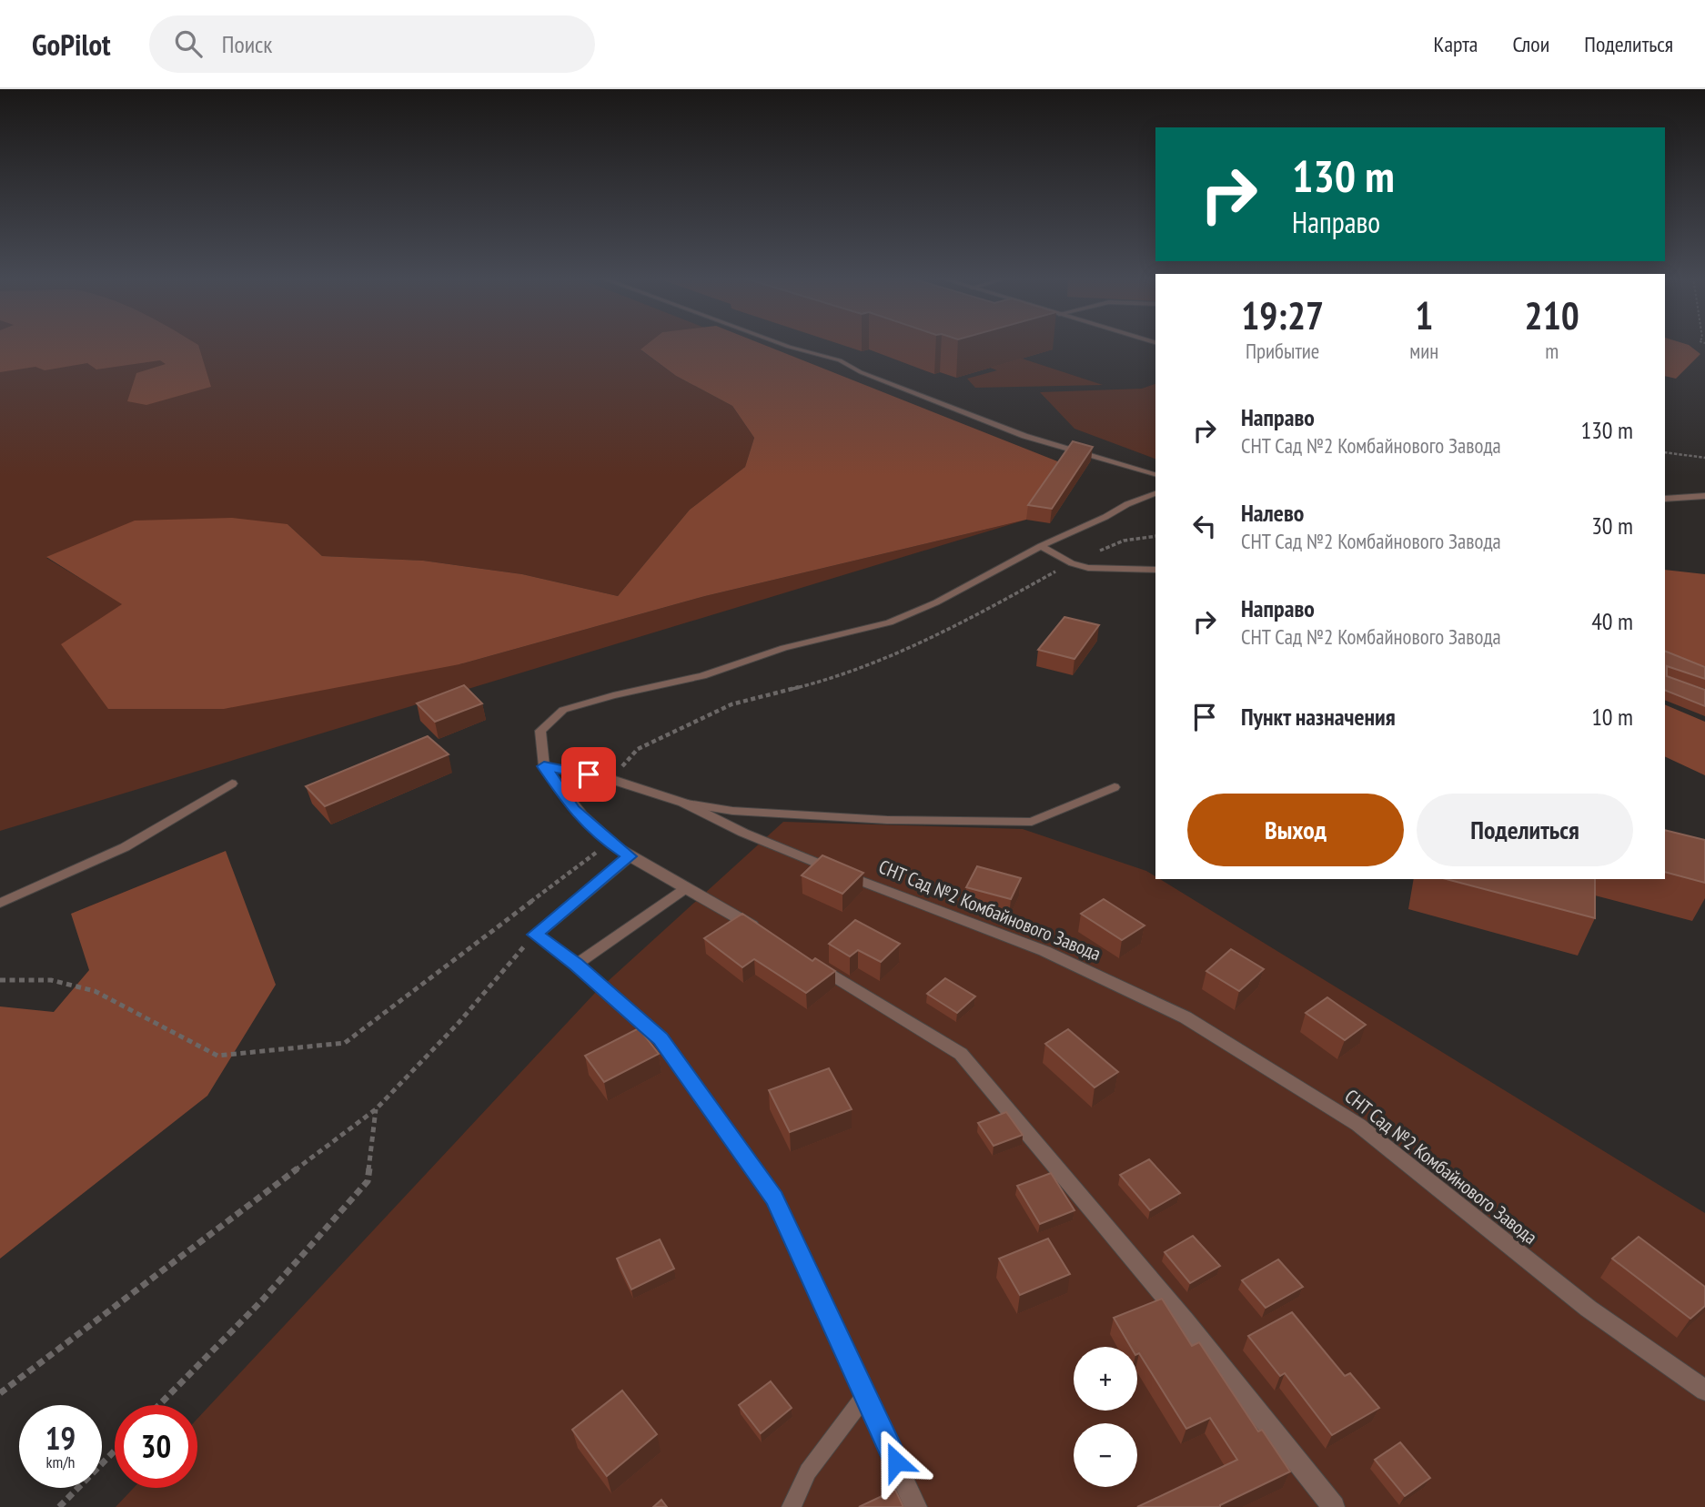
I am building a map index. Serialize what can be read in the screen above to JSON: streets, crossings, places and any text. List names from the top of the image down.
{
  "streets": {
    "street": ["СНТ Сад №2 Комбайнового Завода"]
  },
  "page": {
    "header": "GoPilot",
    "search": "Поиск",
    "nav": ["Карта", "Слои", "Поделиться"],
    "turn": ["130 m", "Направо"],
    "eta": [
      "19:27",
      "Прибытие",
      "1",
      "мин",
      "210",
      "m"
    ],
    "list": [
      {
        "name": "Направо",
        "note": "СНТ Сад №2 Комбайнового Завода",
        "value": "130 m"
      },
      {
        "name": "Налево",
        "note": "СНТ Сад №2 Комбайнового Завода",
        "value": "30 m"
      },
      {
        "name": "Направо",
        "note": "СНТ Сад №2 Комбайнового Завода",
        "value": "40 m"
      },
      {
        "name": "Пункт назначения",
        "value": "10 m"
      }
    ],
    "buttons": ["Выход", "Поделиться"],
    "map_buttons": ["+", "−"],
    "speed": "19 km/h",
    "limit": "30"
  }
}
